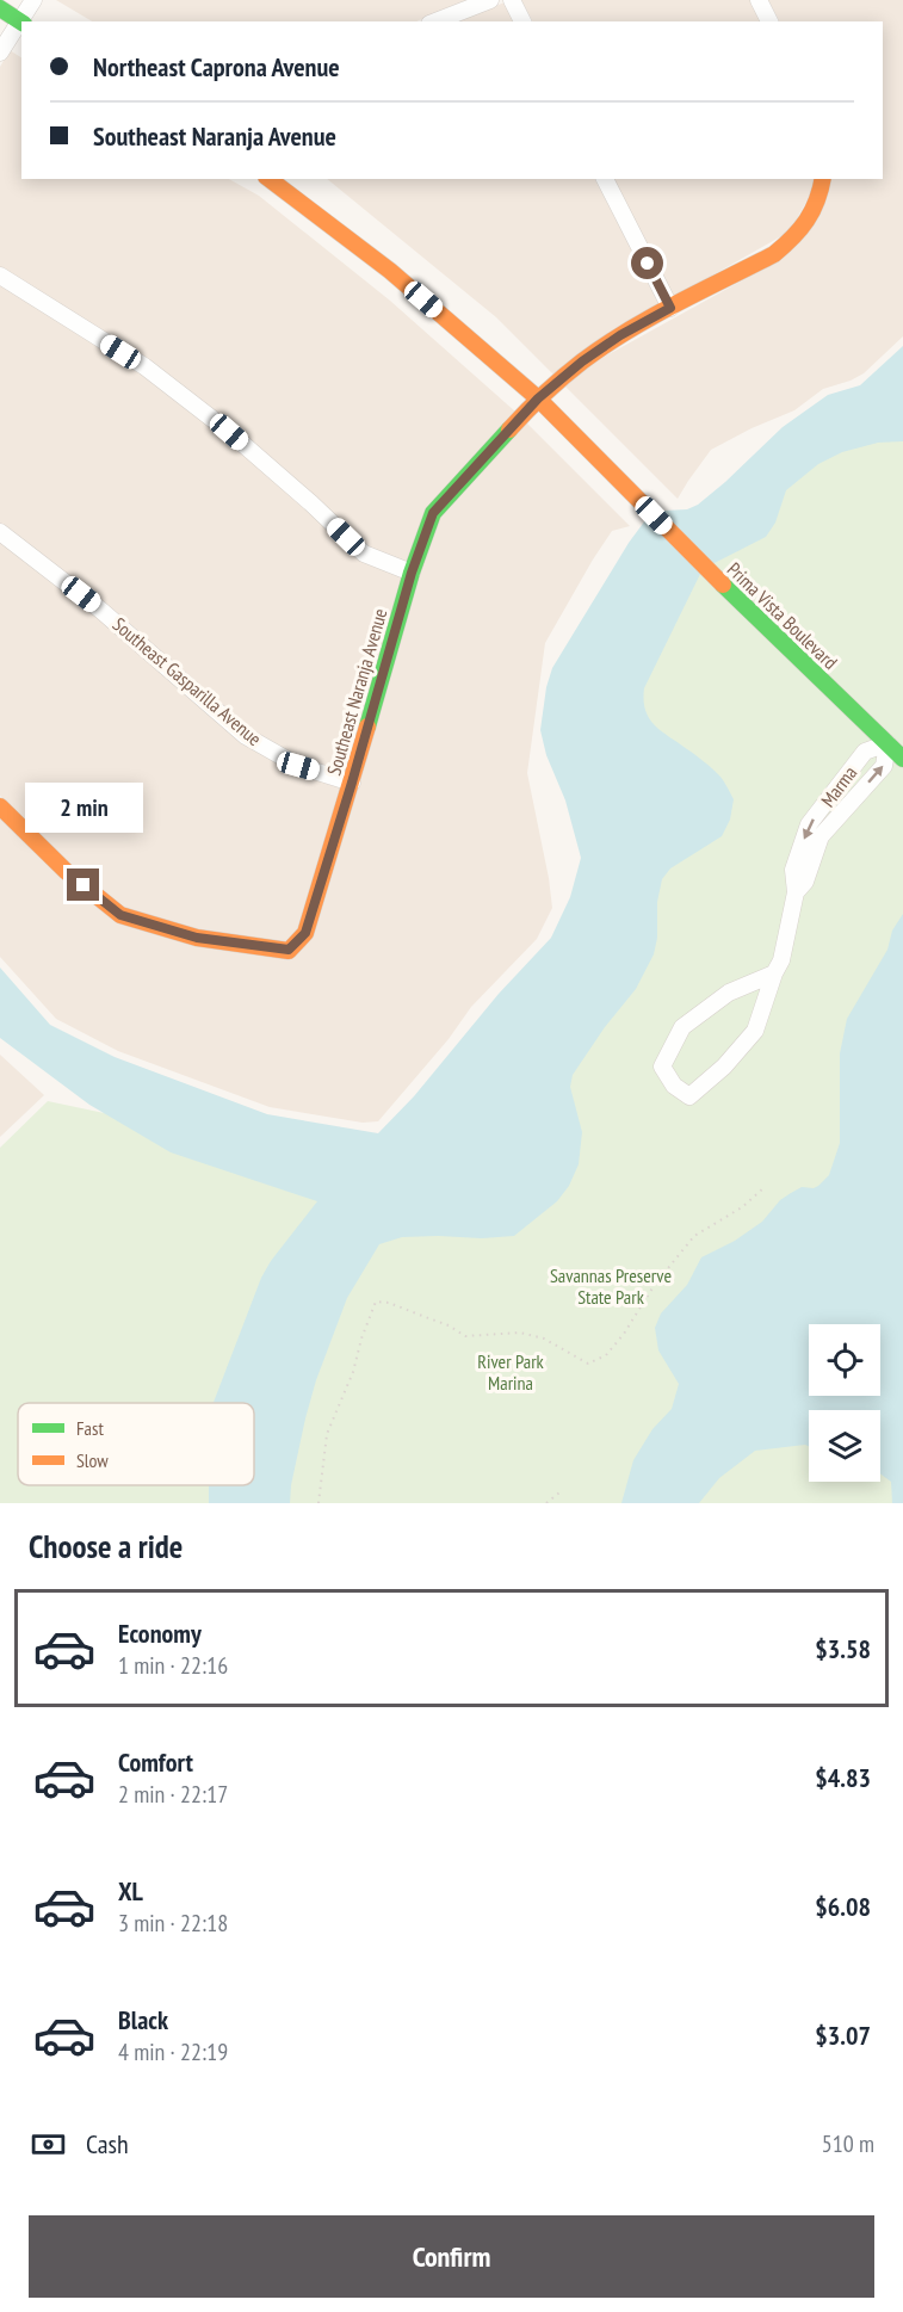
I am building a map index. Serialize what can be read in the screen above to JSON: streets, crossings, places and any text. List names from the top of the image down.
{
  "streets": {
    "street": [
      "Prima Vista Boulevard",
      "Southeast Gasparilla Avenue",
      "Southeast Naranja Avenue",
      "Marma"
    ]
  },
  "crossings": [
    ["Prima Vista Boulevard", "Southeast Naranja Avenue"],
    ["Prima Vista Boulevard", "Marma"],
    ["Southeast Gasparilla Avenue", "Southeast Naranja Avenue"]
  ],
  "parks": ["Savannas Preserve State Park", "River Park Marina"],
  "legend": ["Fast", "Slow"],
  "page": {
    "banner": ["Northeast Caprona Avenue", "Southeast Naranja Avenue"],
    "bubble": "2 min",
    "heading": "Choose a ride",
    "list": [
      {
        "name": "Economy",
        "note": "1 min · 22:16",
        "value": "$3.58"
      },
      {
        "name": "Comfort",
        "note": "2 min · 22:17",
        "value": "$4.83"
      },
      {
        "name": "XL",
        "note": "3 min · 22:18",
        "value": "$6.08"
      },
      {
        "name": "Black",
        "note": "4 min · 22:19",
        "value": "$3.07"
      }
    ],
    "pay": ["Cash", "510 m"],
    "buttons": "Confirm"
  }
}
